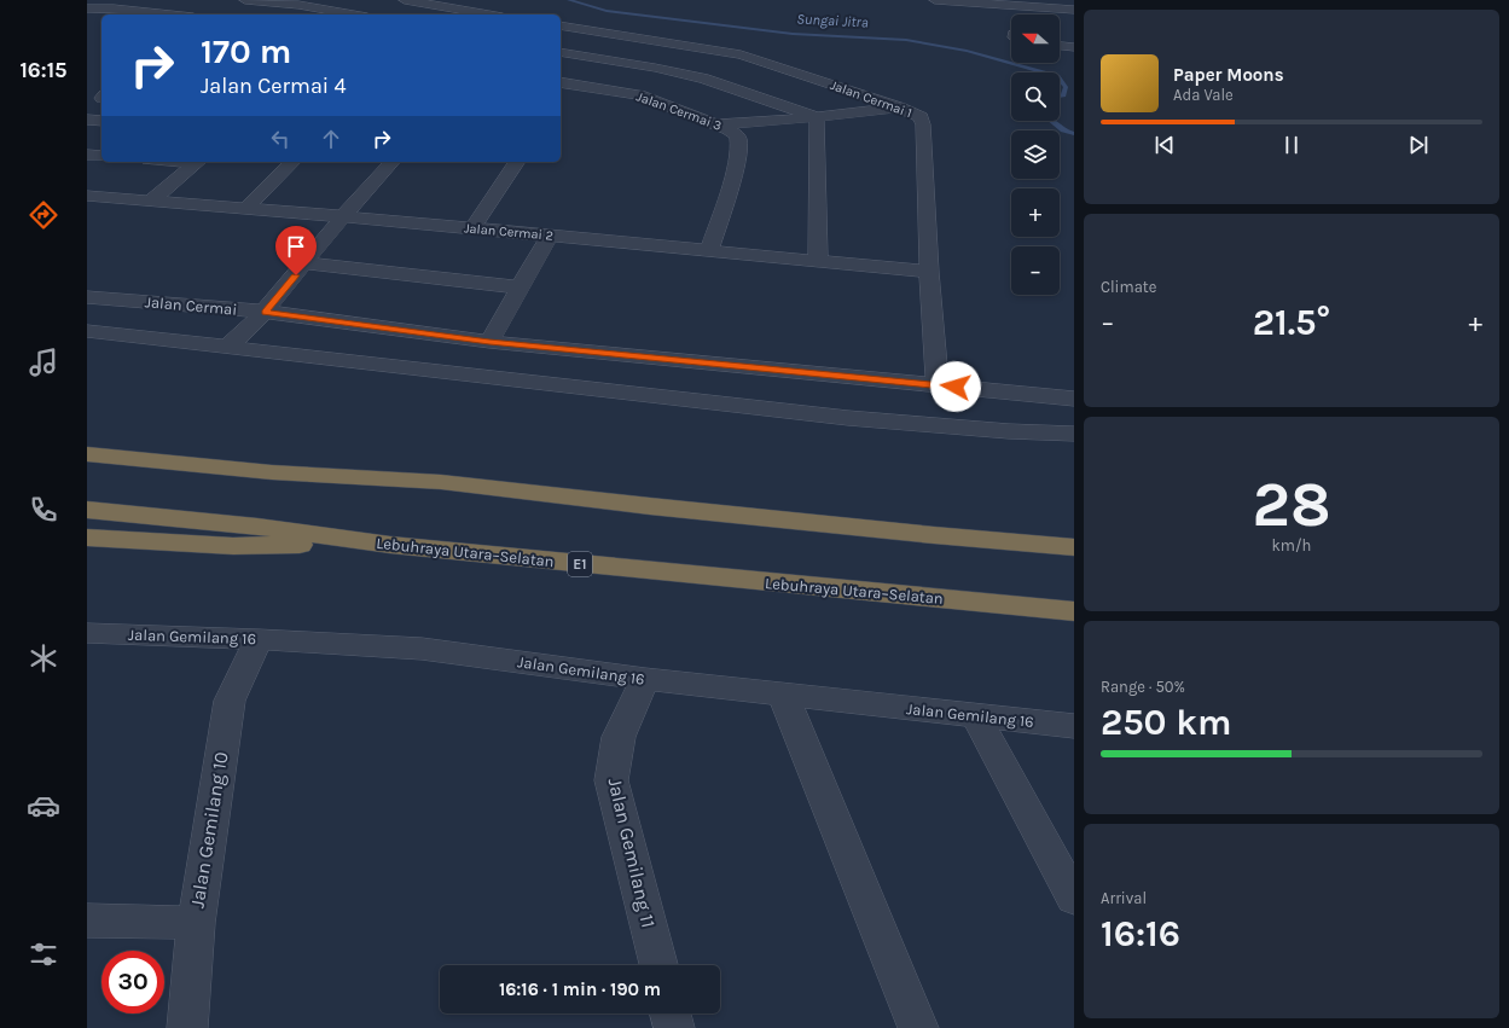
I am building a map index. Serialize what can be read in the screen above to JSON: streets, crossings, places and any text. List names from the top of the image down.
{
  "streets": {
    "highway": ["Lebuhraya Utara–Selatan", "E1"],
    "street": [
      "Jalan Cermai 1",
      "Jalan Cermai 3",
      "Jalan Cermai 2",
      "Jalan Cermai",
      "Jalan Gemilang 16",
      "Jalan Gemilang 10",
      "Jalan Gemilang 11"
    ]
  },
  "crossings": [
    ["Jalan Cermai 1", "Jalan Cermai 2"],
    ["Jalan Cermai 1", "Jalan Cermai"],
    ["Jalan Cermai 3", "Jalan Cermai 2"],
    ["Jalan Gemilang 16", "Jalan Gemilang 10"],
    ["Jalan Gemilang 16", "Jalan Gemilang 11"]
  ],
  "water": ["Sungai Jitra"],
  "north": "left",
  "page": {
    "tabs": "16:15",
    "map_buttons": ["+", "−"],
    "turn": ["170 m", "Jalan Cermai 4"],
    "song": ["Paper Moons", "Ada Vale"],
    "tile": [
      "Climate",
      ["28", "km/h"],
      ["Range · 50%", "250 km"],
      ["Arrival", "16:16"]
    ],
    "heat": ["−", "21.5°", "+"],
    "limit": "30",
    "trip": "16:16 · 1 min · 190 m"
  }
}
